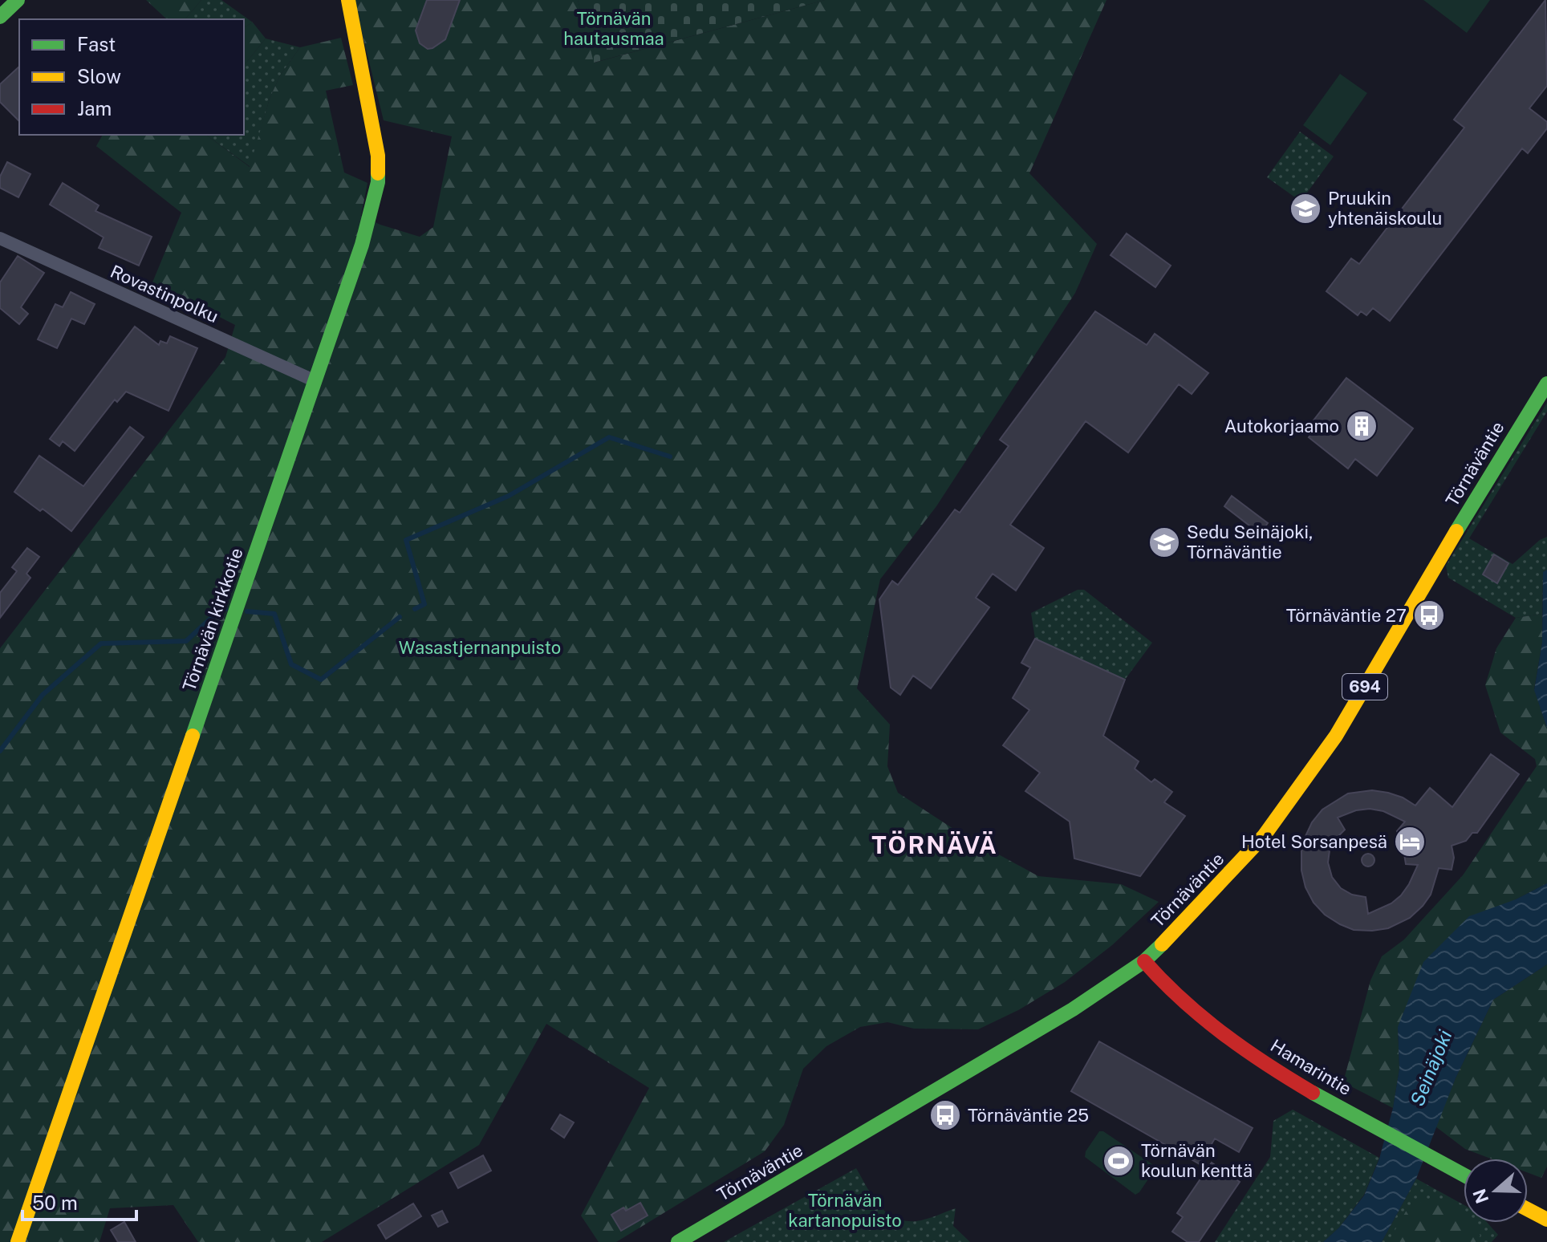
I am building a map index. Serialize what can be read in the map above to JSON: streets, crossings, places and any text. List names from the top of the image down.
{
  "streets": {
    "main road": [
      "Törnäväntie",
      "Törnävän kirkkotie",
      "694",
      "Hamarintie"
    ],
    "street": ["Rovastinpolku"]
  },
  "crossings": [
    ["Rovastinpolku", "Törnävän kirkkotie"],
    ["Törnäväntie", "Hamarintie"]
  ],
  "districts": ["TÖRNÄVÄ"],
  "water": ["Seinäjoki"],
  "parks": ["Törnävän hautausmaa", "Wasastjernanpuisto", "Törnävän kartanopuisto"],
  "places": {
    "school or university": ["Pruukin yhtenäiskoulu", "Sedu Seinäjoki, Törnäväntie"],
    "building": ["Autokorjaamo"],
    "bus stop": ["Törnäväntie 27", "Törnäväntie 25"],
    "hotel": ["Hotel Sorsanpesä"],
    "sports": ["Törnävän koulun kenttä"]
  },
  "legend": ["Fast", "Slow", "Jam"],
  "scale_bar": "50 m",
  "north": "left"
}
